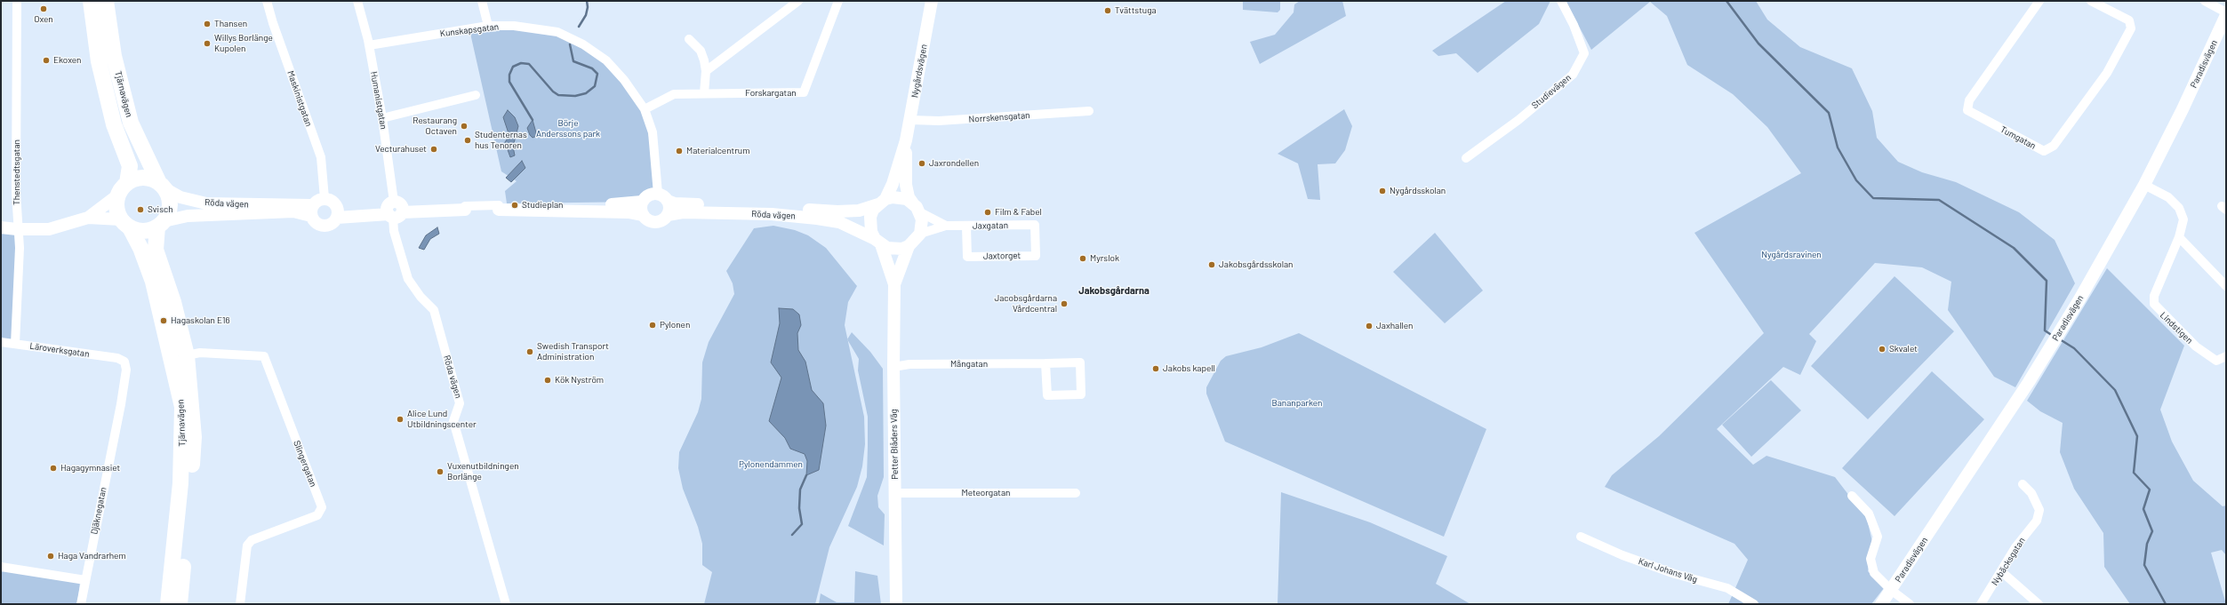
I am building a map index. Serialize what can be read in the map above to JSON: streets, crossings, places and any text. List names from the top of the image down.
{
  "streets": {
    "highway": ["Tjärnavägen"],
    "street": [
      "Kunskapsgatan",
      "Paradisvägen",
      "Nygårdsvägen",
      "Studievägen",
      "Forskargatan",
      "Maskinistgatan",
      "Humanistgatan",
      "Norrskensgatan",
      "Tumgatan",
      "Thenstedtsgatan",
      "Röda vägen",
      "Jaxgatan",
      "Jaxtorget",
      "Lindstigen",
      "Läroverksgatan",
      "Mångatan",
      "Petter Blåders Väg",
      "Slingergatan",
      "Meteorgatan",
      "Djäknegatan",
      "Nybäcksgatan",
      "Karl Johans Väg"
    ]
  },
  "crossings": [
    ["Kunskapsgatan", "Forskargatan"],
    ["Kunskapsgatan", "Humanistgatan"],
    ["Kunskapsgatan", "Röda vägen"],
    ["Paradisvägen", "Lindstigen"],
    ["Nygårdsvägen", "Norrskensgatan"],
    ["Nygårdsvägen", "Röda vägen"],
    ["Nygårdsvägen", "Jaxgatan"],
    ["Nygårdsvägen", "Petter Blåders Väg"],
    ["Tjärnavägen", "Röda vägen"],
    ["Tjärnavägen", "Slingergatan"],
    ["Maskinistgatan", "Röda vägen"],
    ["Humanistgatan", "Röda vägen"],
    ["Thenstedtsgatan", "Läroverksgatan"],
    ["Röda vägen", "Jaxgatan"],
    ["Röda vägen", "Petter Blåders Väg"],
    ["Jaxgatan", "Jaxtorget"],
    ["Jaxgatan", "Petter Blåders Väg"],
    ["Läroverksgatan", "Djäknegatan"],
    ["Mångatan", "Petter Blåders Väg"],
    ["Petter Blåders Väg", "Meteorgatan"]
  ],
  "districts": ["Jakobsgårdarna"],
  "parks": [
    "Börje Anderssons park",
    "Nygårdsravinen",
    "Bananparken",
    "Pylonendammen"
  ],
  "places": [
    "Oxen",
    "Tvättstuga",
    "Thansen",
    "Willys Borlänge Kupolen",
    "Ekoxen",
    "Restaurang Octaven",
    "Studenternas hus Tenoren",
    "Vecturahuset",
    "Materialcentrum",
    "Jaxrondellen",
    "Nygårdsskolan",
    "Studieplan",
    "Svisch",
    "Film & Fabel",
    "Myrslok",
    "Jakobsgårdsskolan",
    "Jacobsgårdarna Vårdcentral",
    "Hagaskolan E16",
    "Pylonen",
    "Jaxhallen",
    "Skvalet",
    "Swedish Transport Administration",
    "Jakobs kapell",
    "Kök Nyström",
    "Alice Lund Utbildningscenter",
    "Hagagymnasiet",
    "Vuxenutbildningen Borlänge",
    "Haga Vandrarhem"
  ]
}
